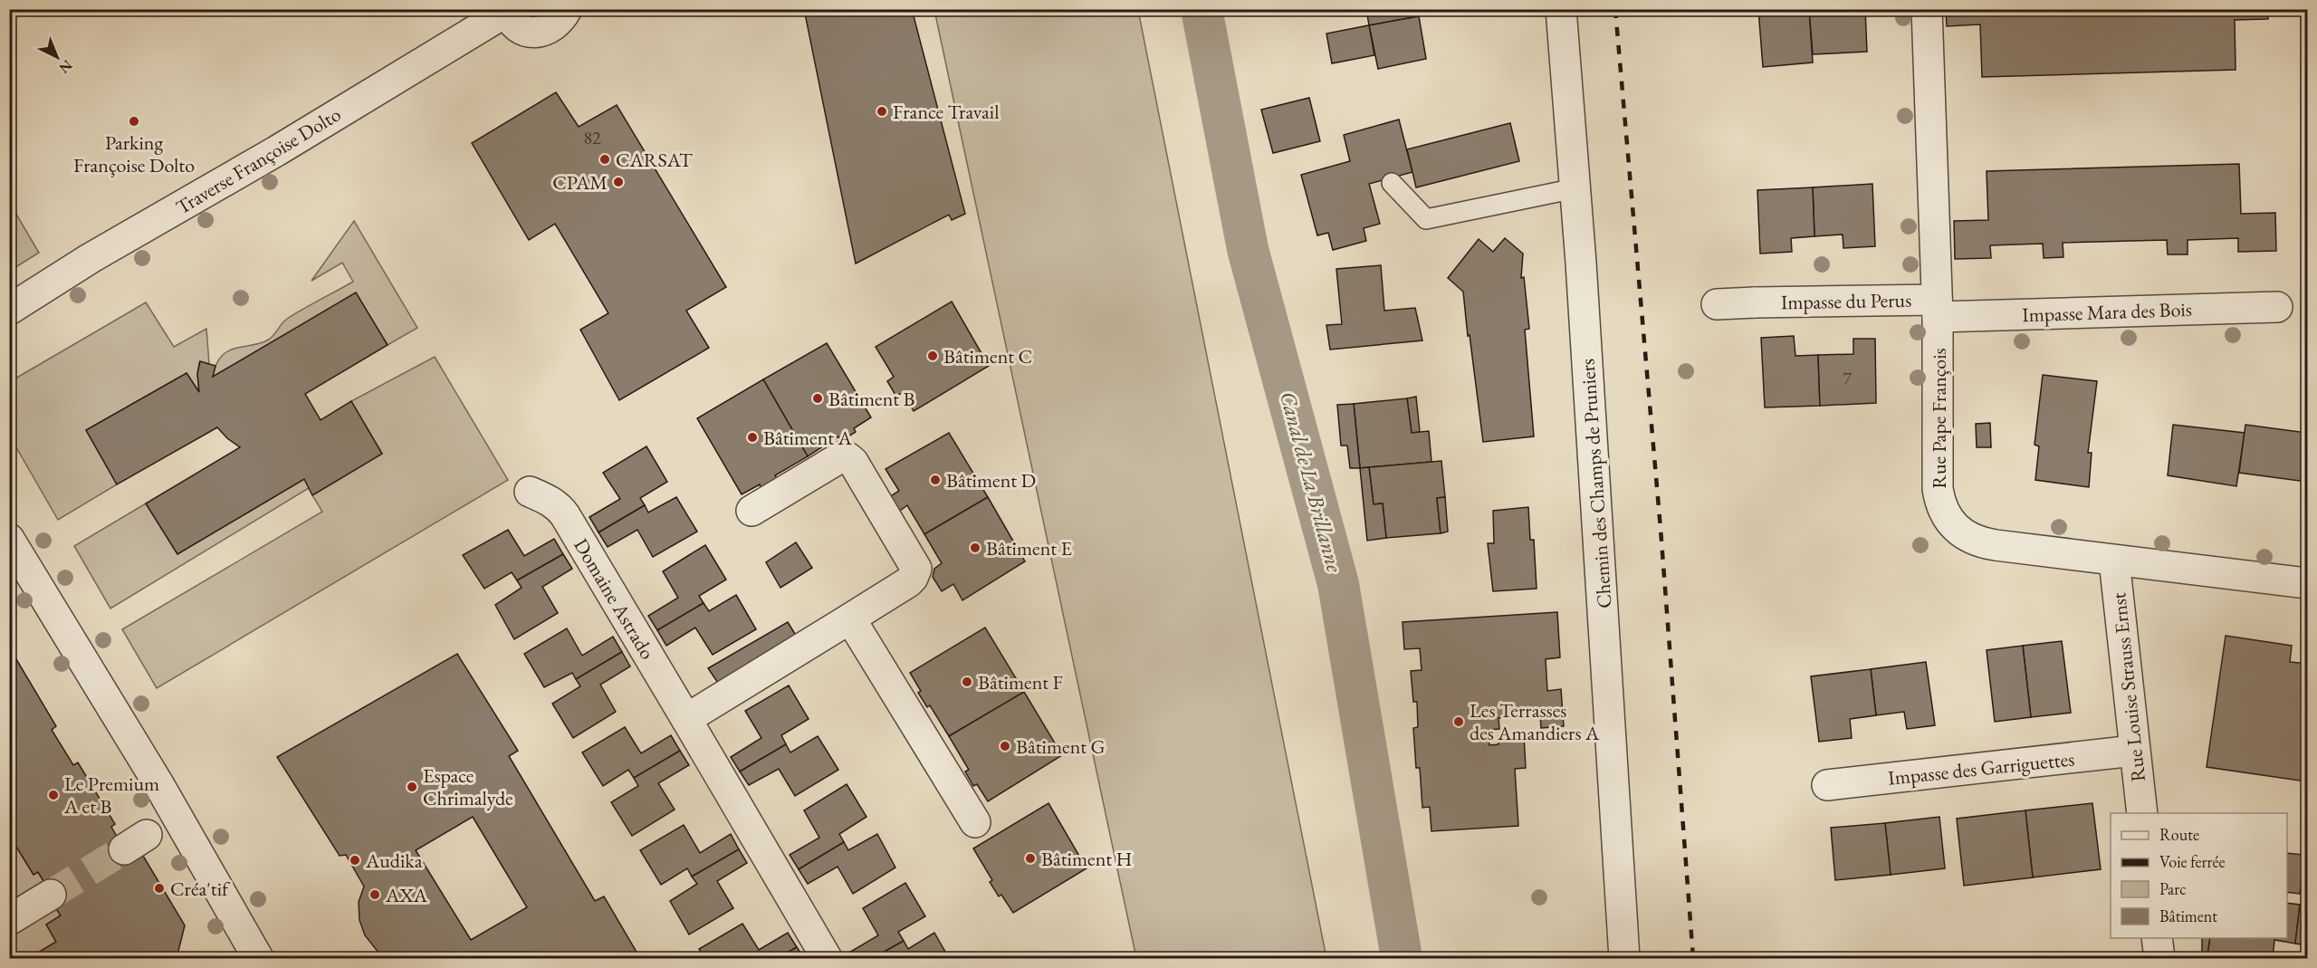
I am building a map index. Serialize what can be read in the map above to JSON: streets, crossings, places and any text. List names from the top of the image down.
{
  "streets": {
    "street": [
      "Traverse Françoise Dolto",
      "Impasse du Perus",
      "Impasse Mara des Bois",
      "Rue Pape François",
      "Chemin des Champs de Pruniers",
      "Domaine Astrado",
      "Rue Louise Strauss Ernst",
      "Impasse des Garriguettes"
    ]
  },
  "crossings": [
    ["Impasse du Perus", "Impasse Mara des Bois"],
    ["Impasse du Perus", "Rue Pape François"],
    ["Impasse Mara des Bois", "Rue Pape François"],
    ["Rue Pape François", "Rue Louise Strauss Ernst"],
    ["Rue Louise Strauss Ernst", "Impasse des Garriguettes"]
  ],
  "water": ["Canal de La Brillanne"],
  "places": [
    "France Travail",
    "Parking Françoise Dolto",
    "CARSAT",
    "CPAM",
    "Bâtiment C",
    "Bâtiment B",
    "Bâtiment A",
    "Bâtiment D",
    "Bâtiment E",
    "Bâtiment F",
    "Les Terrasses des Amandiers A",
    "Bâtiment G",
    "Espace Chrimalyde",
    "Le Premium A et B",
    "Bâtiment H",
    "Audika",
    "Créa'tif",
    "AXA"
  ],
  "house_numbers": ["82", "7"],
  "legend": [
    "Route",
    "Voie ferrée",
    "Parc",
    "Bâtiment"
  ],
  "north": "bottom right"
}
